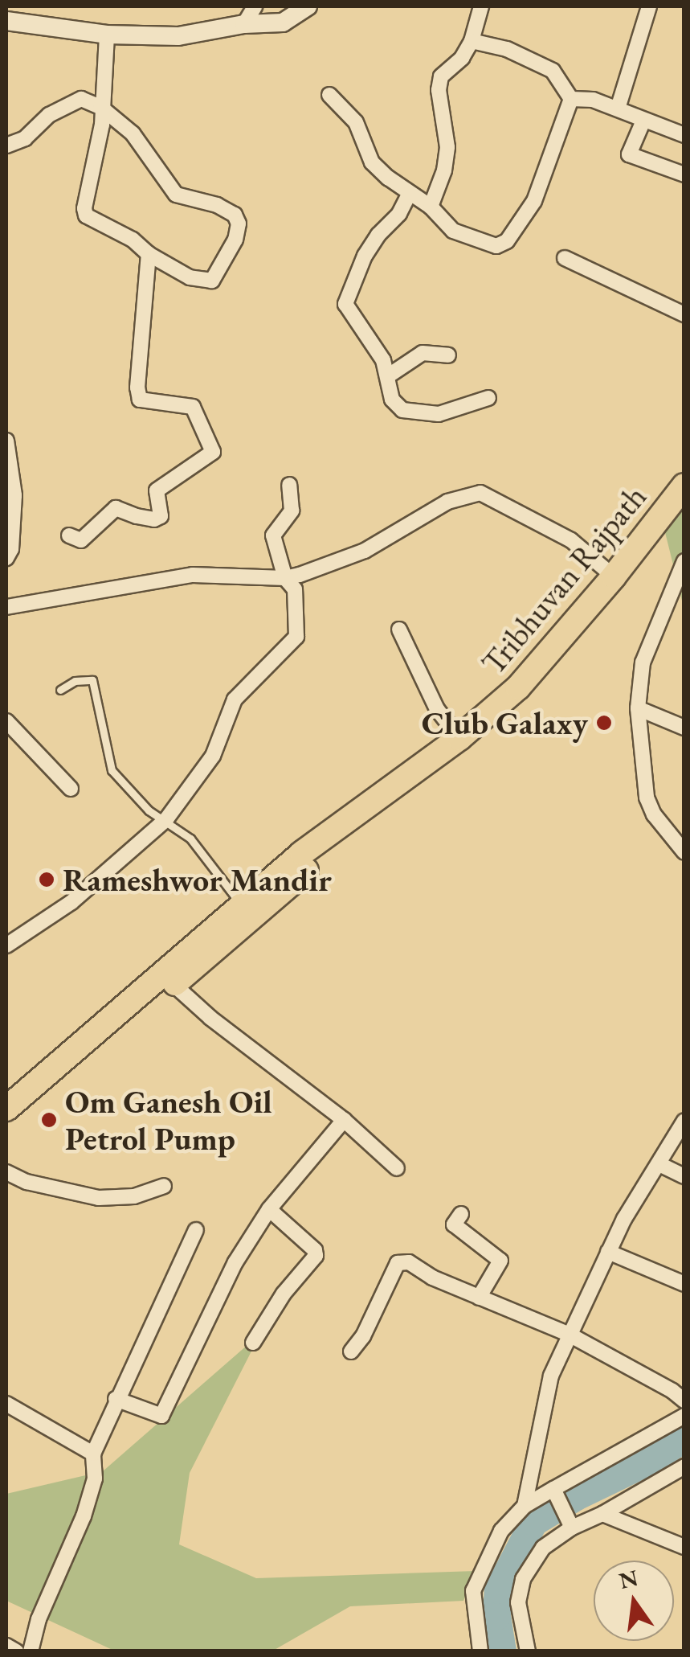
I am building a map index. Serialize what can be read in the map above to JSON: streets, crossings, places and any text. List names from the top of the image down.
{
  "streets": {
    "highway": ["Tribhuvan Rajpath"]
  },
  "places": ["Club Galaxy", "Rameshwor Mandir", "Om Ganesh Oil Petrol Pump"],
  "north": "top"
}
